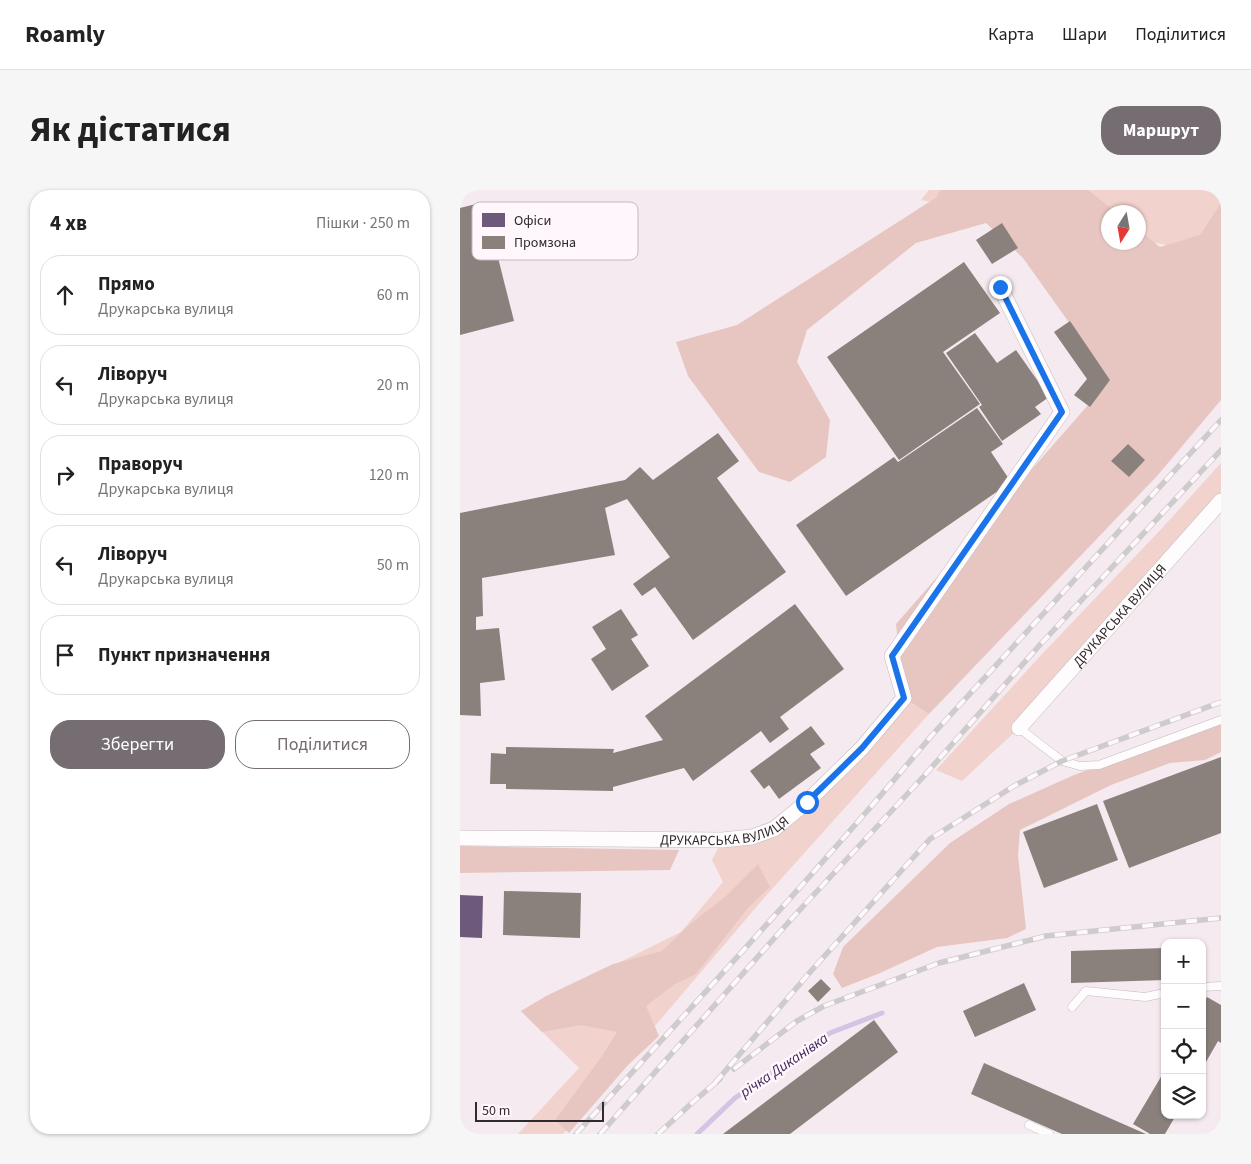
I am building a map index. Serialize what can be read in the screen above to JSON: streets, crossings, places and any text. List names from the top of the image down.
{
  "streets": {
    "street": ["ДРУКАРСЬКА ВУЛИЦЯ"]
  },
  "water": ["річка Диканівка"],
  "legend": ["Офіси", "Промзона"],
  "scale_bar": "50 m",
  "north": "bottom",
  "page": {
    "header": "Roamly",
    "nav": ["Карта", "Шари", "Поділитися"],
    "title": "Як дістатися",
    "buttons": [
      "Маршрут",
      ["Зберегти", "Поділитися"]
    ],
    "heading": ["4 хв", "Пішки · 250 m"],
    "list": [
      ["Прямо", "Друкарська вулиця", "60 m"],
      ["Ліворуч", "Друкарська вулиця", "20 m"],
      ["Праворуч", "Друкарська вулиця", "120 m"],
      ["Ліворуч", "Друкарська вулиця", "50 m"],
      "Пункт призначення"
    ],
    "map_buttons": ["+", "−"],
    "scale": "50 m"
  }
}
